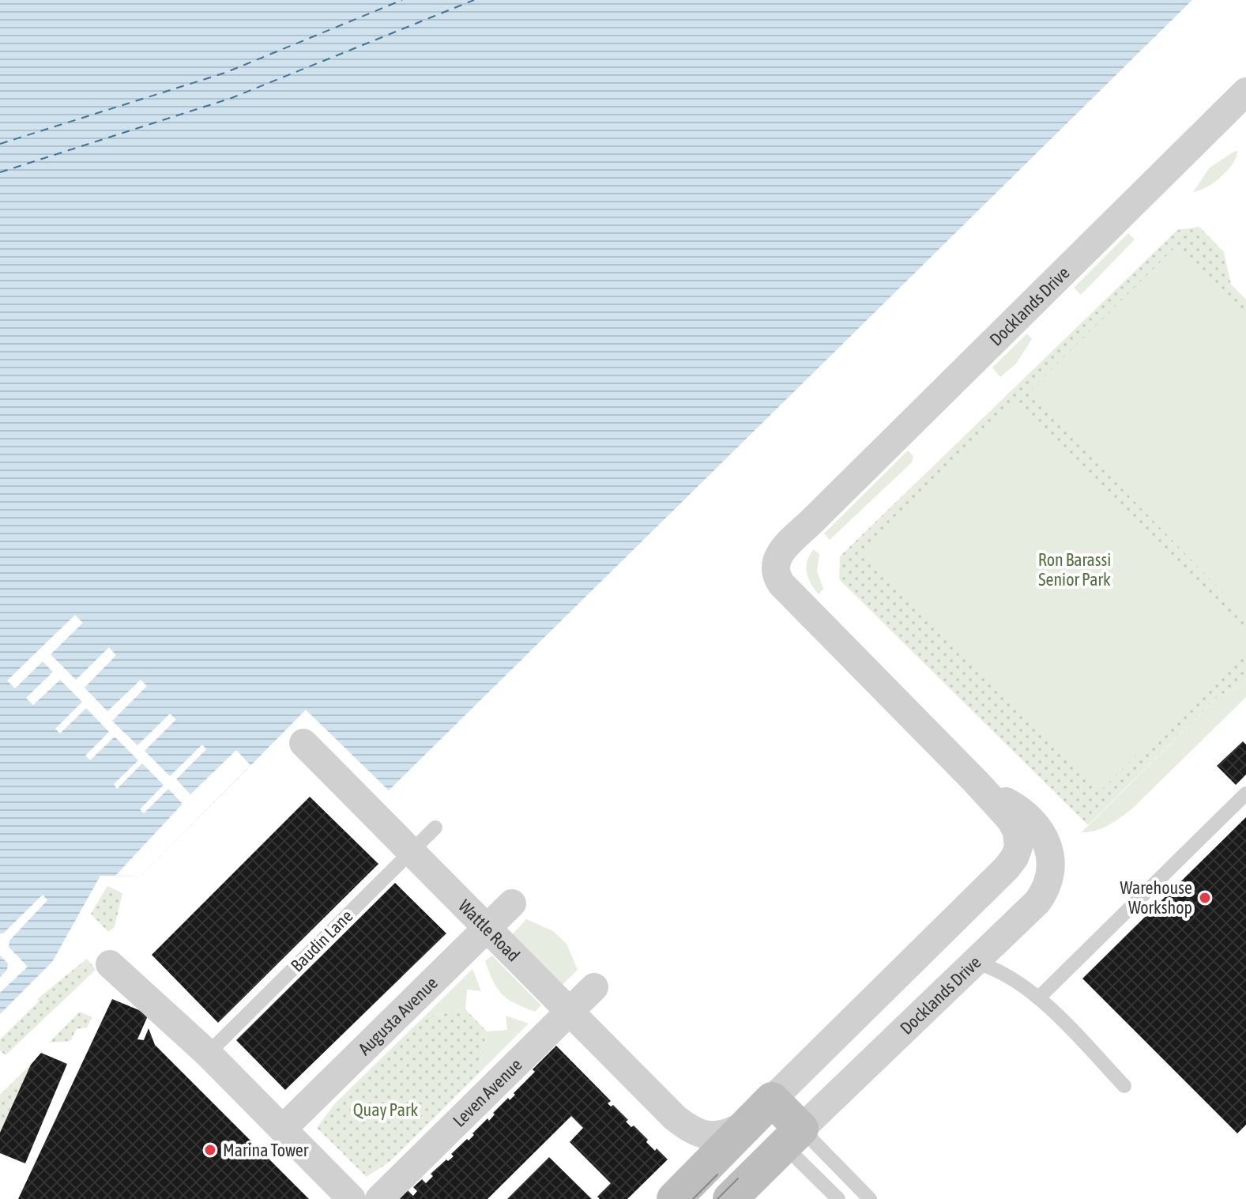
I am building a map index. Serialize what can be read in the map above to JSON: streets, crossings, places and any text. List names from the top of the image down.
{
  "streets": {
    "street": [
      "Docklands Drive",
      "Wattle Road",
      "Augusta Avenue",
      "Leven Avenue"
    ],
    "lane": ["Baudin Lane"]
  },
  "crossings": [
    ["Wattle Road", "Baudin Lane"],
    ["Wattle Road", "Augusta Avenue"],
    ["Wattle Road", "Leven Avenue"]
  ],
  "parks": ["Ron Barassi Senior Park", "Quay Park"],
  "places": ["Warehouse Workshop", "Marina Tower"]
}
